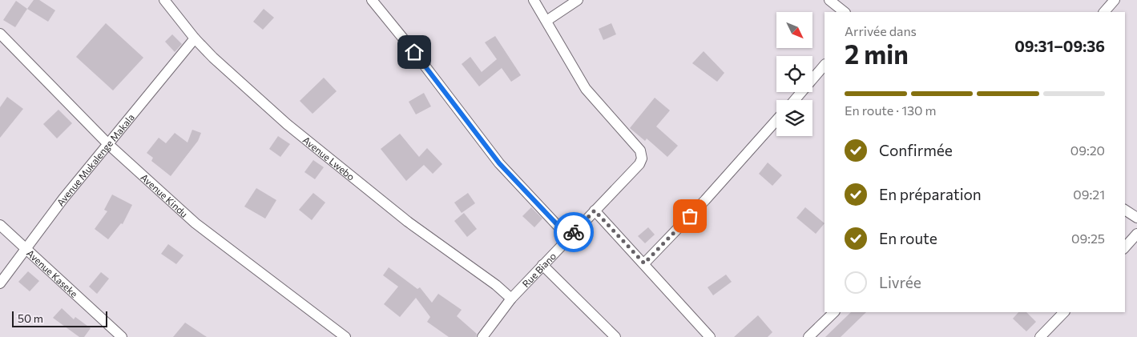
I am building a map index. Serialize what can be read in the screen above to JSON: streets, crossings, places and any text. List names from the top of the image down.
{
  "streets": {
    "street": [
      "Avenue Lwebo",
      "Avenue Mukalenge Makala",
      "Avenue Kindu",
      "Rue Biano",
      "Avenue Kaseke"
    ]
  },
  "crossings": [
    ["Avenue Lwebo", "Avenue Mukalenge Makala"],
    ["Avenue Lwebo", "Rue Biano"],
    ["Avenue Mukalenge Makala", "Avenue Kindu"],
    ["Avenue Mukalenge Makala", "Avenue Kaseke"]
  ],
  "scale_bar": "50 m",
  "north": "bottom right",
  "page": {
    "heading": ["2 min", "Arrivée dans", "09:31–09:36"],
    "bar": "En route · 130 m",
    "list": [
      ["Confirmée", "09:20"],
      ["En préparation", "09:21"],
      ["En route", "09:25"],
      "Livrée"
    ],
    "scale": "50 m"
  }
}
